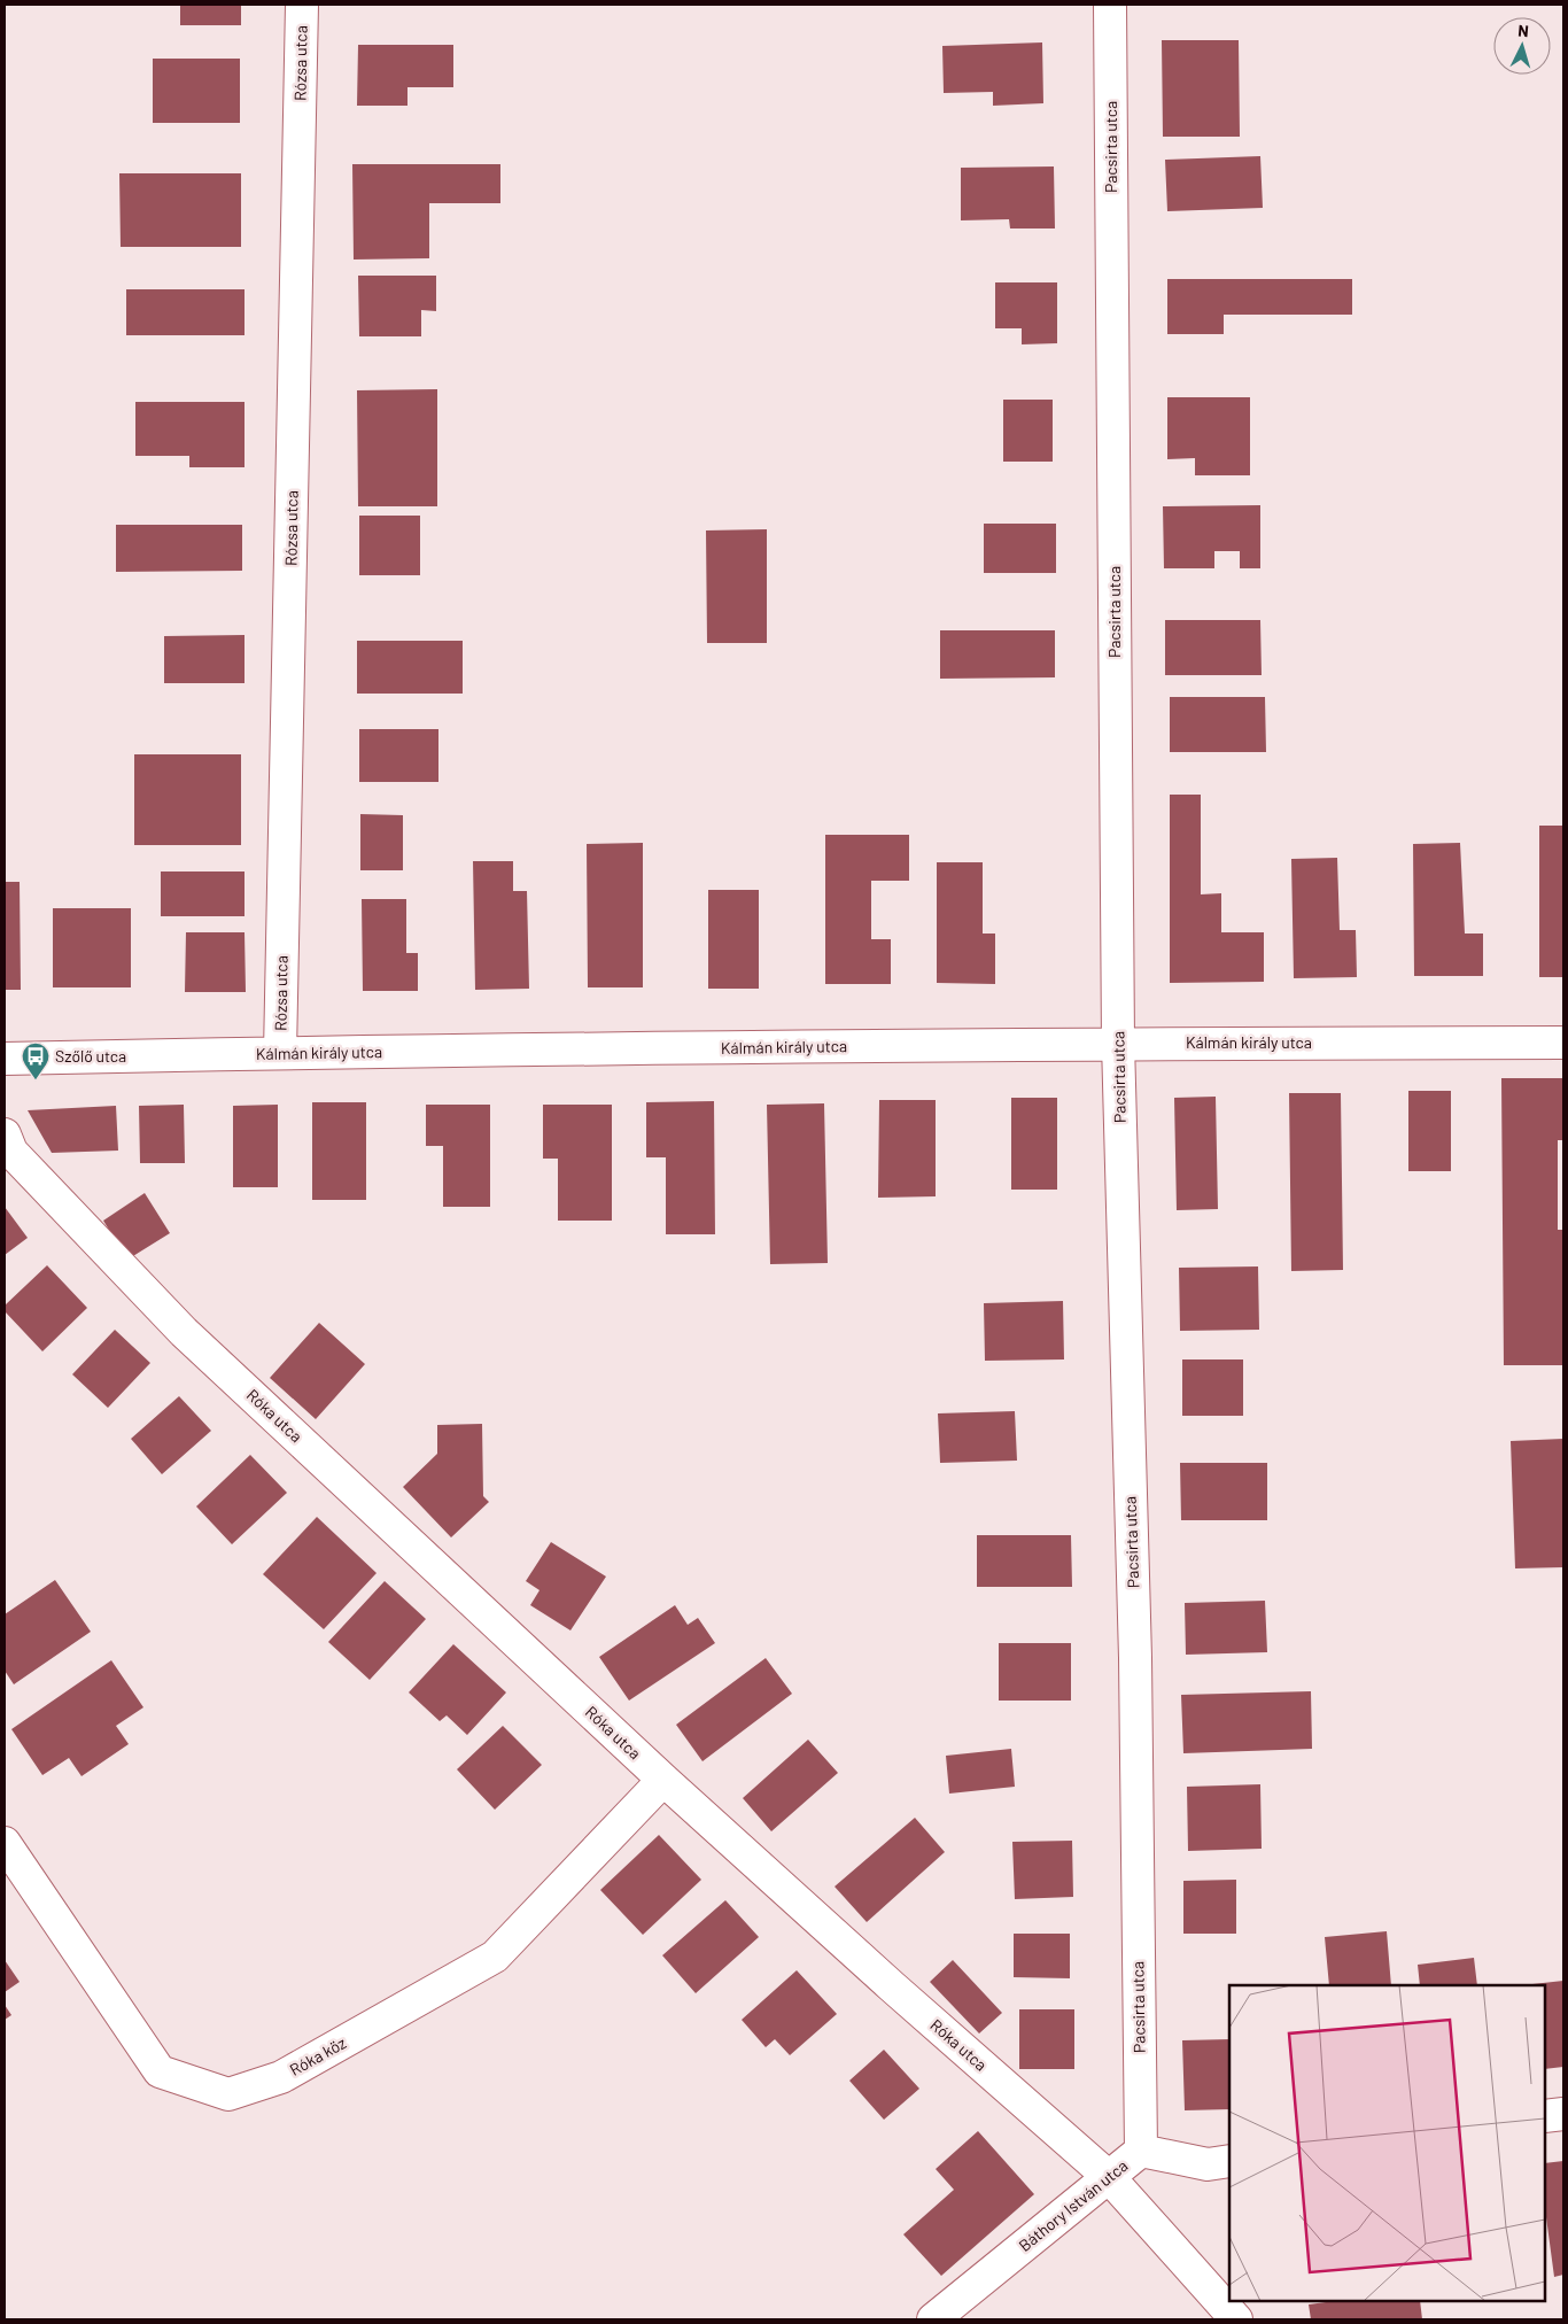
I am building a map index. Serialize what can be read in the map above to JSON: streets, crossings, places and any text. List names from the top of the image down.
{
  "streets": {
    "street": [
      "Rózsa utca",
      "Pacsirta utca",
      "Kálmán király utca",
      "Róka utca",
      "Róka köz",
      "Báthory István utca"
    ]
  },
  "crossings": [
    ["Rózsa utca", "Kálmán király utca"],
    ["Pacsirta utca", "Kálmán király utca"],
    ["Pacsirta utca", "Báthory István utca"],
    ["Róka utca", "Róka köz"],
    ["Róka utca", "Báthory István utca"]
  ],
  "places": {
    "bus stop": ["Szőlő utca"]
  },
  "north": "top"
}
